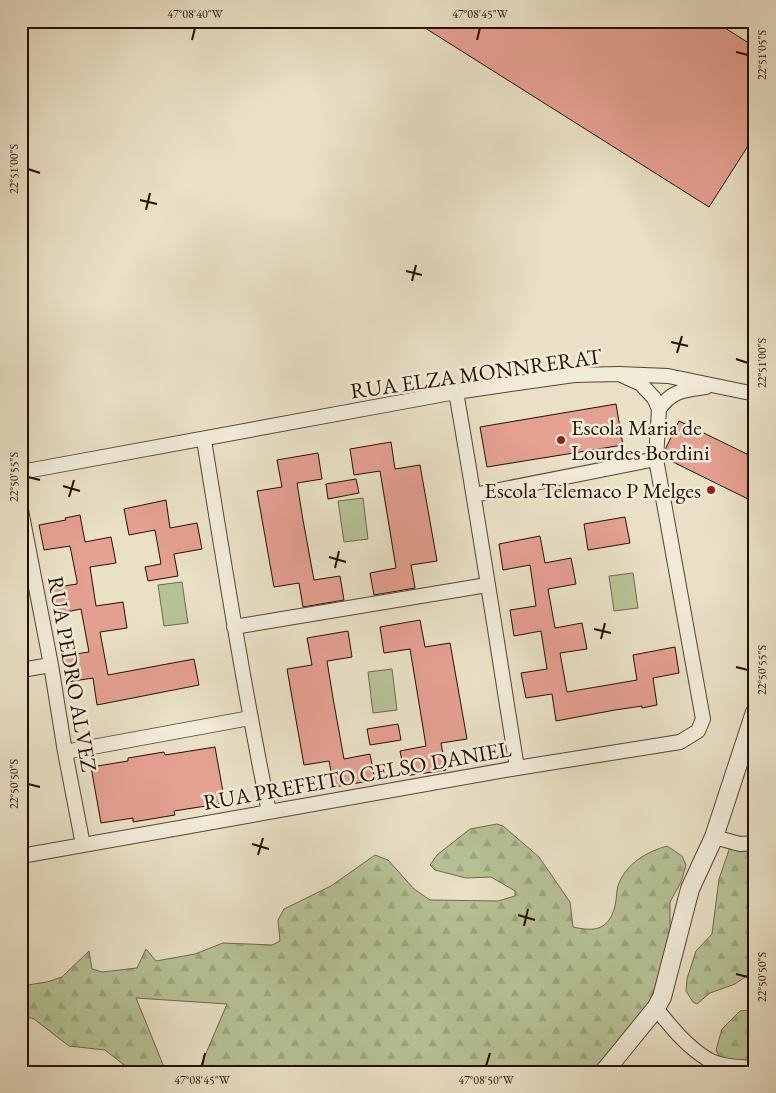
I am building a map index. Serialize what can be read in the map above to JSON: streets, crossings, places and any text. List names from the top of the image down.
{
  "streets": {
    "street": ["RUA ELZA MONNRERAT", "RUA PEDRO ALVEZ", "RUA PREFEITO CELSO DANIEL"]
  },
  "crossings": [
    ["RUA PEDRO ALVEZ", "RUA PREFEITO CELSO DANIEL"]
  ],
  "places": ["Escola Maria de Lourdes Bordini", "Escola Telemaco P Melges"],
  "coordinates": [
    "47°08'40\"W",
    "47°08'45\"W",
    "22°51'05\"S",
    "22°51'00\"S",
    "22°50'55\"S",
    "22°50'50\"S",
    "47°08'50\"W"
  ]
}
